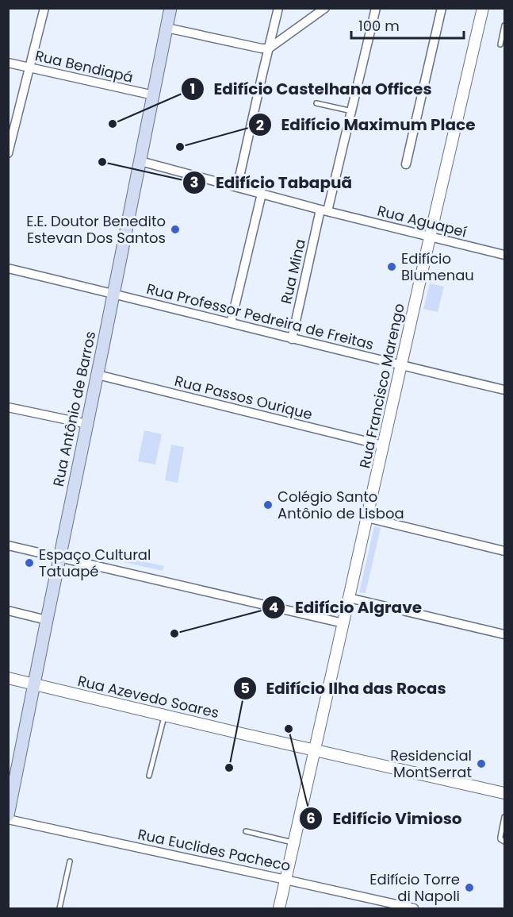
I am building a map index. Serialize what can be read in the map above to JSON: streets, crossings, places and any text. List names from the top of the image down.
{
  "streets": {
    "main road": ["Rua Antônio de Barros"],
    "street": [
      "Rua Bendiapá",
      "Rua Aguapeí",
      "Rua Mina",
      "Rua Professor Pedreira de Freitas",
      "Rua Francisco Marengo",
      "Rua Passos Ourique",
      "Rua Azevedo Soares",
      "Rua Euclides Pacheco"
    ]
  },
  "crossings": [
    ["Rua Bendiapá", "Rua Antônio de Barros"],
    ["Rua Aguapeí", "Rua Mina"],
    ["Rua Aguapeí", "Rua Francisco Marengo"],
    ["Rua Aguapeí", "Rua Antônio de Barros"],
    ["Rua Mina", "Rua Professor Pedreira de Freitas"],
    ["Rua Professor Pedreira de Freitas", "Rua Francisco Marengo"],
    ["Rua Professor Pedreira de Freitas", "Rua Antônio de Barros"],
    ["Rua Francisco Marengo", "Rua Passos Ourique"],
    ["Rua Francisco Marengo", "Rua Azevedo Soares"],
    ["Rua Francisco Marengo", "Rua Euclides Pacheco"],
    ["Rua Passos Ourique", "Rua Antônio de Barros"],
    ["Rua Antônio de Barros", "Rua Azevedo Soares"],
    ["Rua Antônio de Barros", "Rua Euclides Pacheco"]
  ],
  "places": [
    "Edifício Castelhana Offices",
    "Edifício Maximum Place",
    "Edifício Tabapuã",
    "E.E. Doutor Benedito Estevan Dos Santos",
    "Edifício Blumenau",
    "Colégio Santo Antônio de Lisboa",
    "Espaço Cultural Tatuapé",
    "Edifício Algrave",
    "Edifício Vimioso",
    "Residencial MontSerrat",
    "Edifício Ilha das Rocas",
    "Edifício Torre di Napoli"
  ],
  "scale_bar": "100 m"
}
